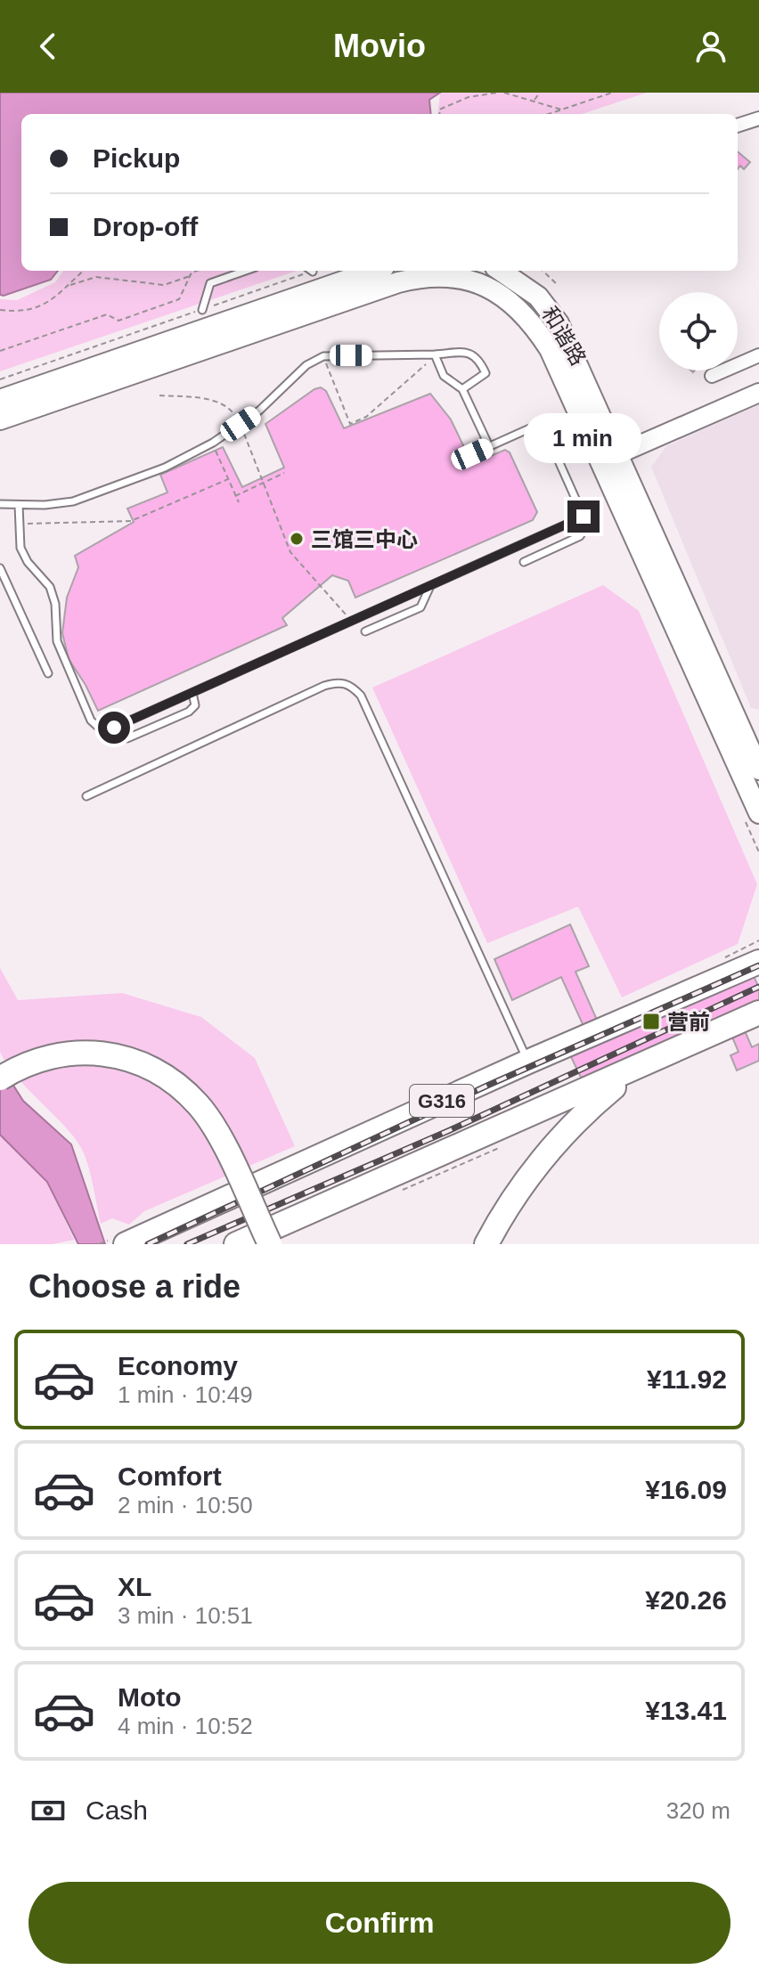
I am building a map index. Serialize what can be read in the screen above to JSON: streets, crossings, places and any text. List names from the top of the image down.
{
  "streets": {
    "highway": ["G316"],
    "main road": ["和谐路"]
  },
  "places": {
    "other": ["三馆三中心"],
    "transit": ["营前"]
  },
  "page": {
    "header": "Movio",
    "banner": ["Pickup", "Drop-off"],
    "bubble": "1 min",
    "heading": "Choose a ride",
    "list": [
      {
        "name": "Economy",
        "note": "1 min · 10:49",
        "value": "¥11.92"
      },
      {
        "name": "Comfort",
        "note": "2 min · 10:50",
        "value": "¥16.09"
      },
      {
        "name": "XL",
        "note": "3 min · 10:51",
        "value": "¥20.26"
      },
      {
        "name": "Moto",
        "note": "4 min · 10:52",
        "value": "¥13.41"
      }
    ],
    "pay": ["Cash", "320 m"],
    "buttons": "Confirm"
  }
}
